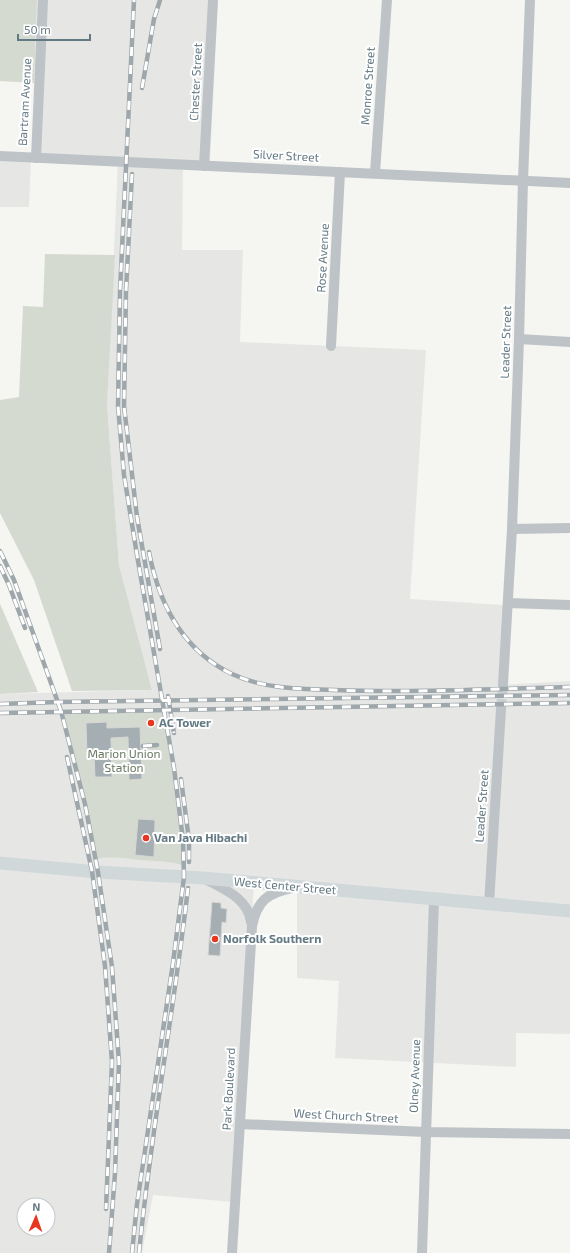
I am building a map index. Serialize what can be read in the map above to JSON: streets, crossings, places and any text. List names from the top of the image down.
{
  "streets": {
    "main road": ["West Center Street"],
    "street": [
      "Chester Street",
      "Monroe Street",
      "Bartram Avenue",
      "Silver Street",
      "Rose Avenue",
      "Leader Street",
      "Olney Avenue",
      "Park Boulevard",
      "West Church Street"
    ]
  },
  "crossings": [
    ["Chester Street", "Silver Street"],
    ["Monroe Street", "Silver Street"],
    ["Bartram Avenue", "Silver Street"],
    ["Silver Street", "Rose Avenue"],
    ["Silver Street", "Leader Street"],
    ["Leader Street", "West Center Street"],
    ["West Center Street", "Olney Avenue"],
    ["West Center Street", "Park Boulevard"],
    ["Olney Avenue", "West Church Street"],
    ["Park Boulevard", "West Church Street"]
  ],
  "parks": ["Marion Union Station"],
  "places": ["AC Tower", "Van Java Hibachi", "Norfolk Southern"],
  "scale_bar": "50 m",
  "north": "top"
}
